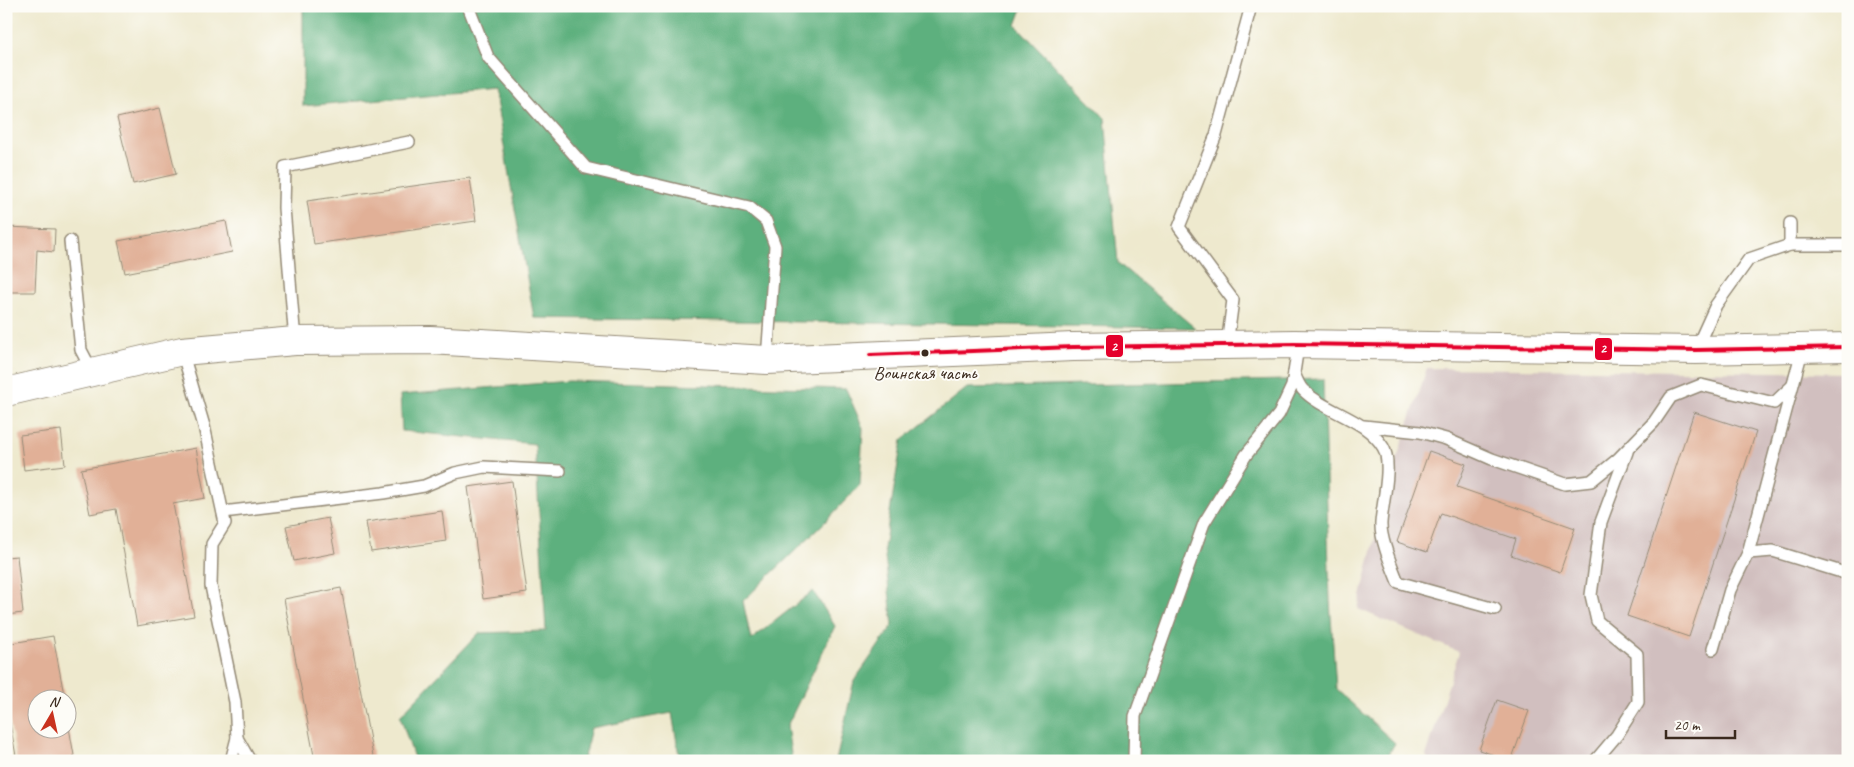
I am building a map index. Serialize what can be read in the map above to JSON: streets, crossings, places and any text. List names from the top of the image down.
{
  "places": ["Воинская часть"],
  "lines": ["transit line 2"],
  "scale_bar": "20 m",
  "north": "top"
}
